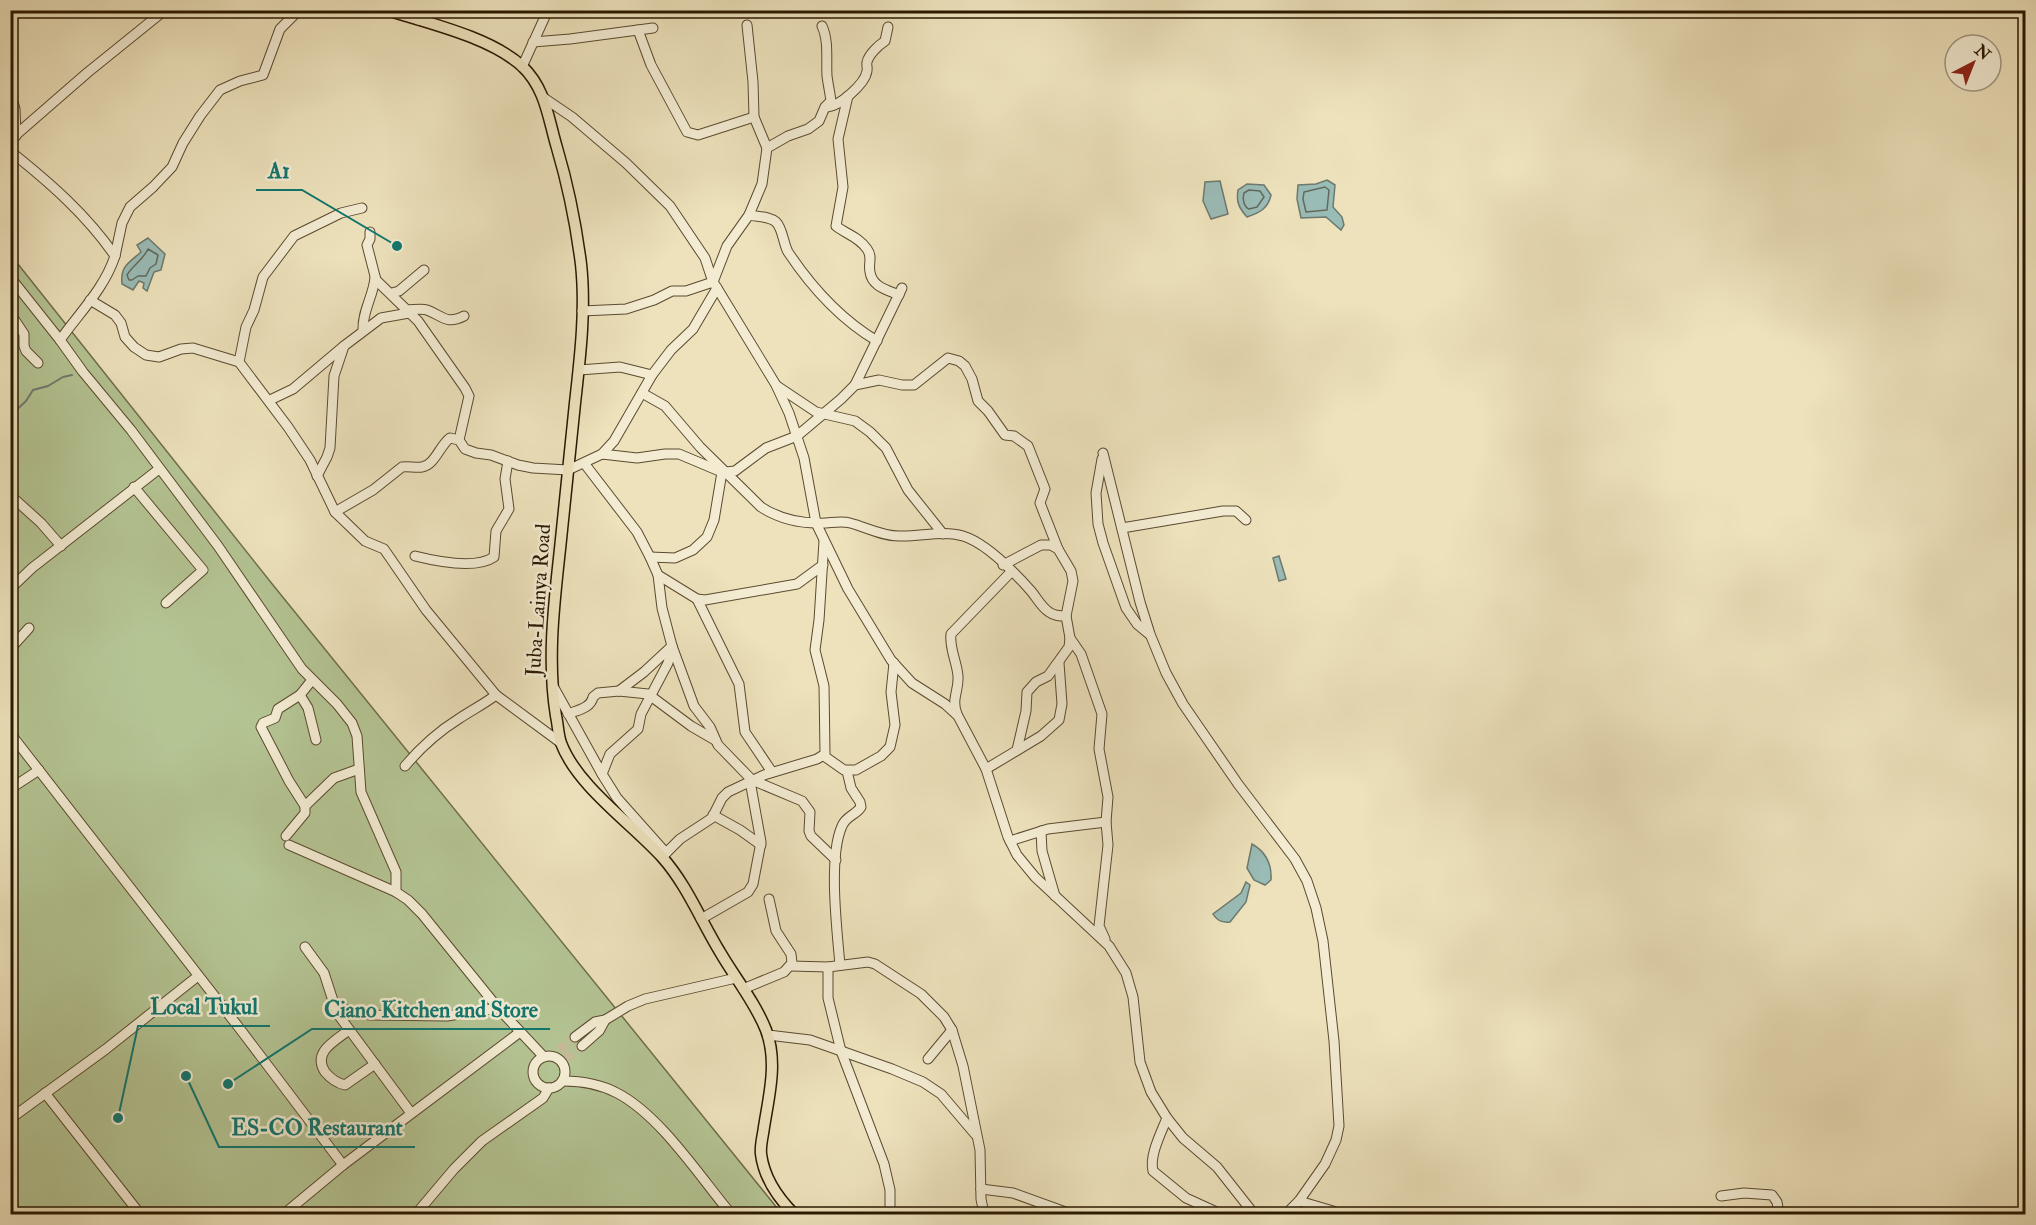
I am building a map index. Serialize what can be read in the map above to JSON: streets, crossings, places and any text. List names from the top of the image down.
{
  "streets": {
    "main road": ["Juba-Lainya Road"]
  },
  "places": [
    "A1",
    "ES-CO Restaurant",
    "Ciano Kitchen and Store",
    "Local Tukul"
  ],
  "north": "top right"
}
